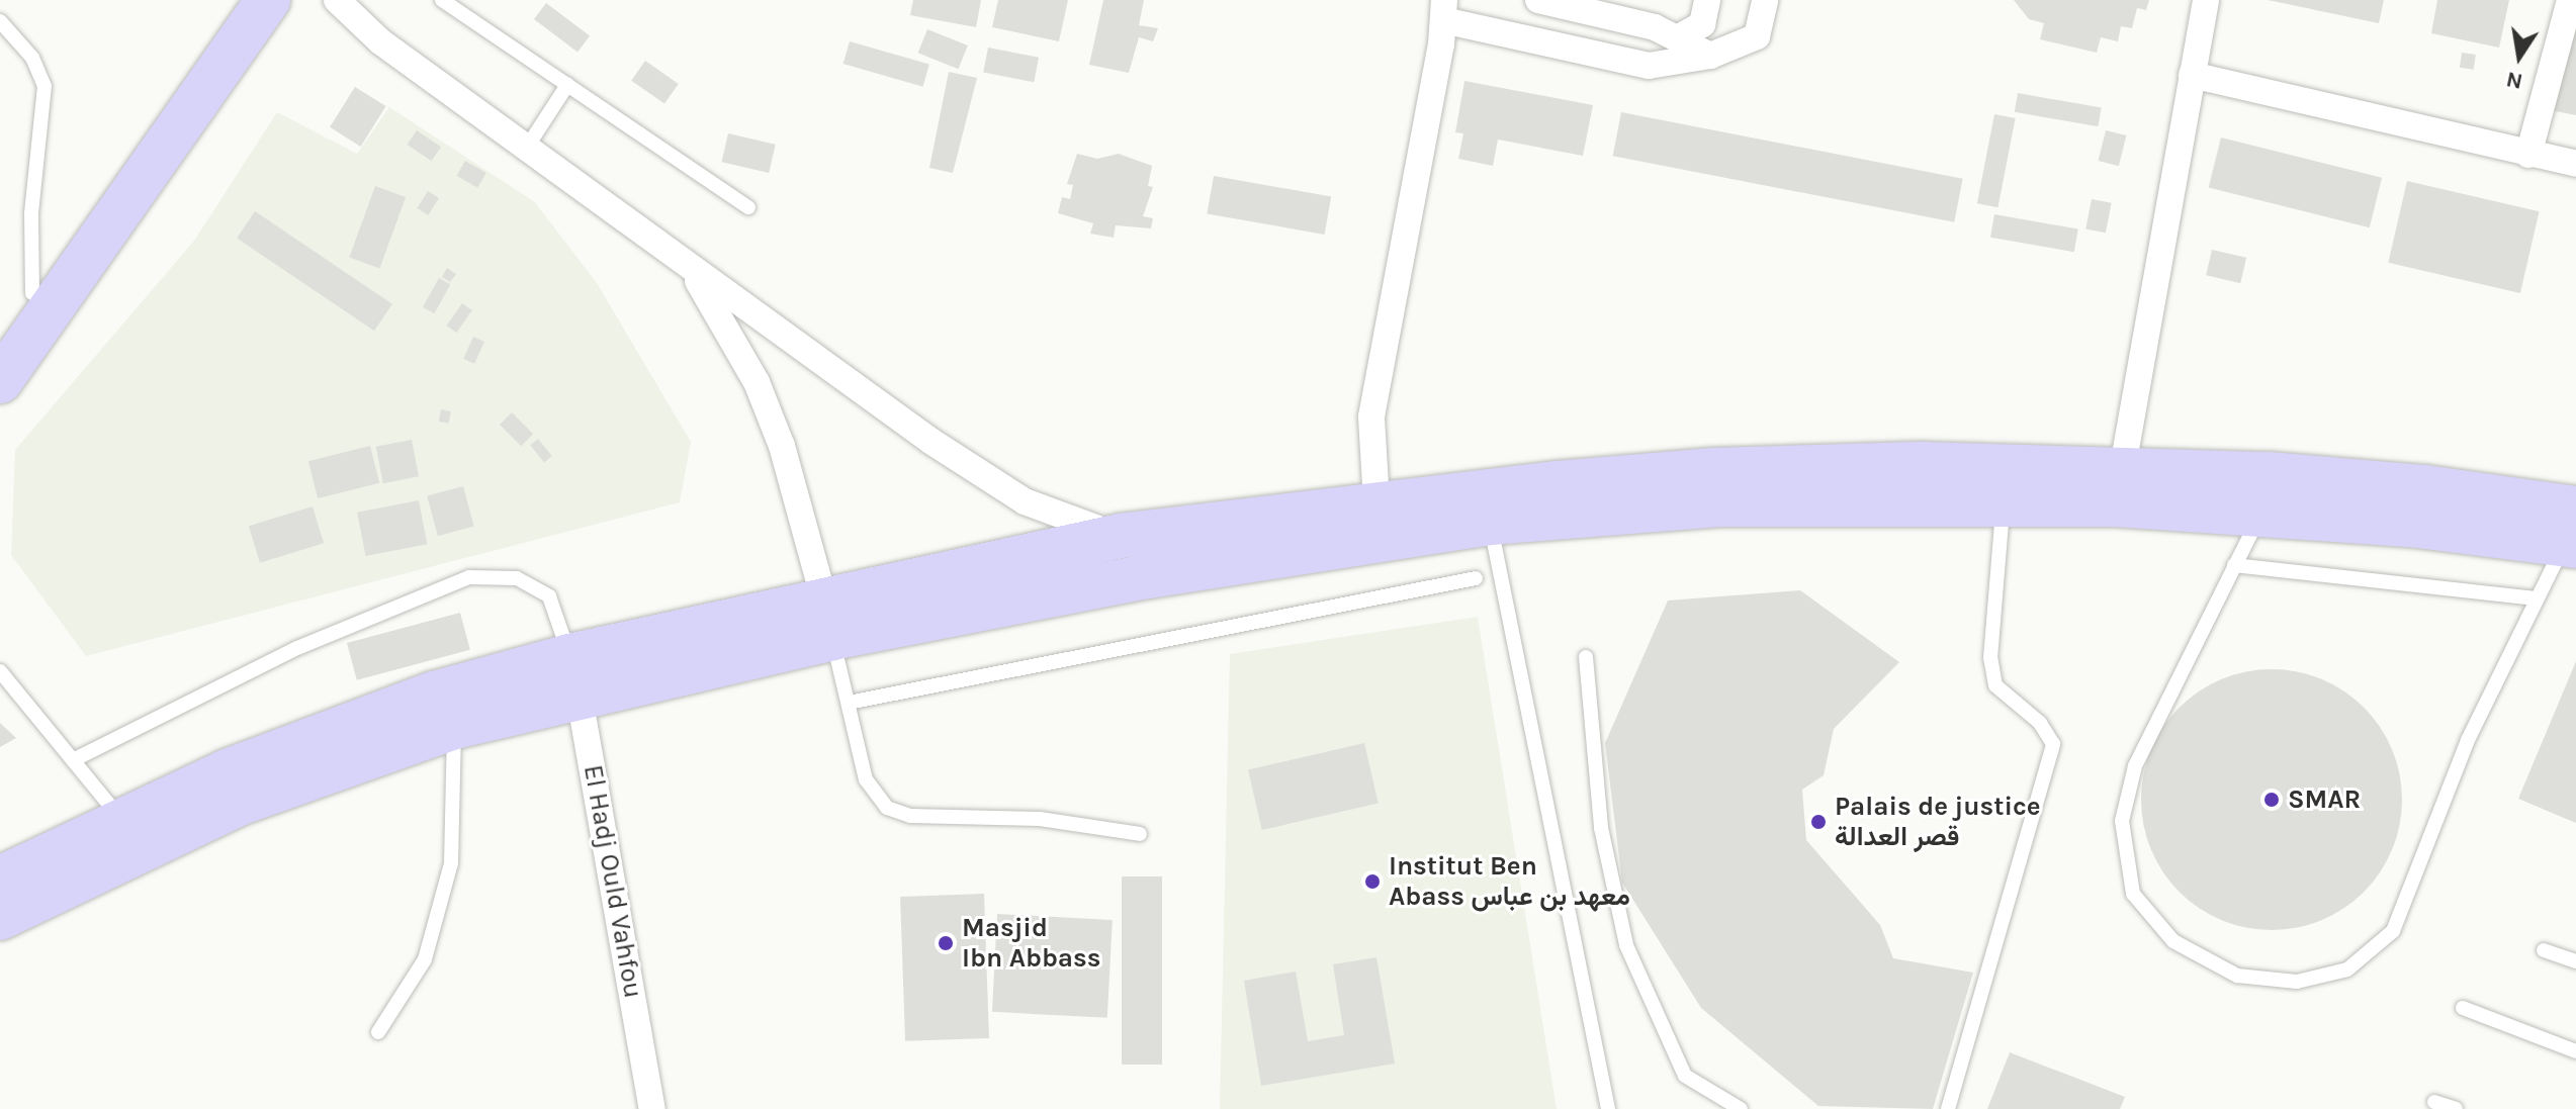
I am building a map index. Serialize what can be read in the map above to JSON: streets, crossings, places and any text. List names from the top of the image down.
{
  "streets": {
    "street": ["El Hadj Ould Vahfou"]
  },
  "places": [
    "SMAR",
    "Palais de justice قصر العدالة",
    "Institut Ben Abass معهد بن عباس",
    "Masjid Ibn Abbass"
  ],
  "north": "bottom"
}
